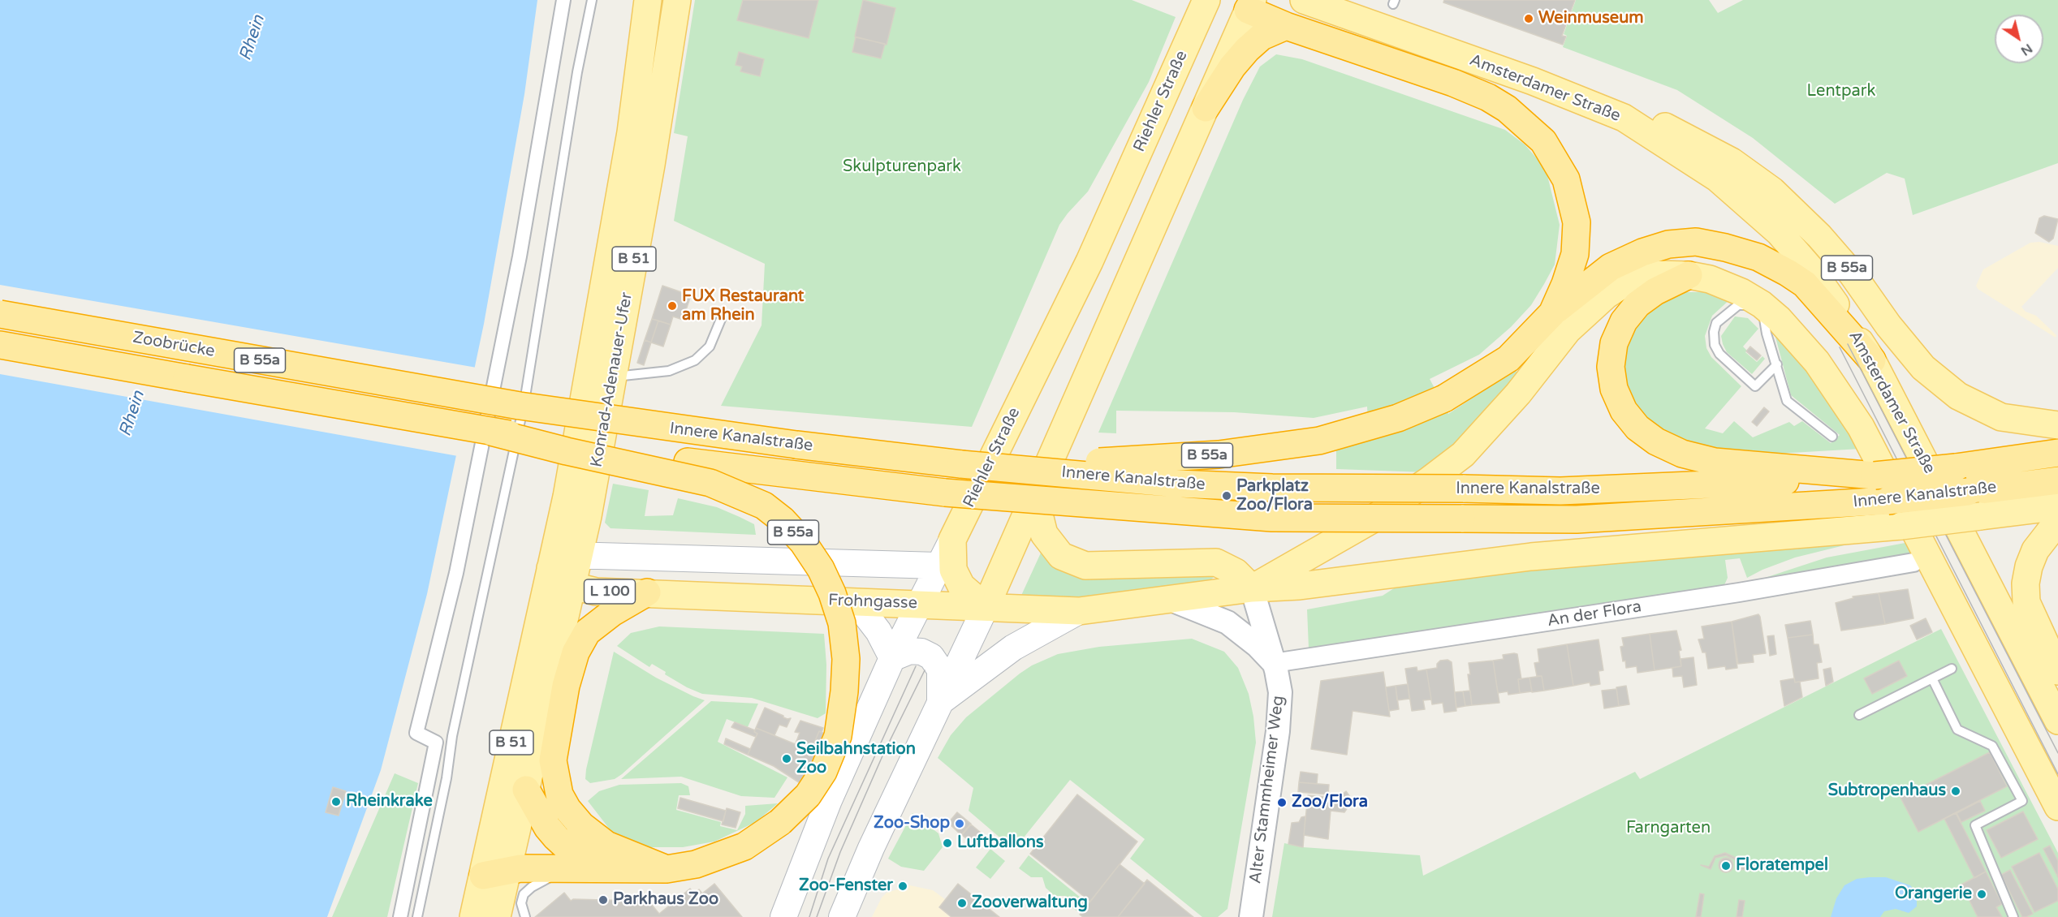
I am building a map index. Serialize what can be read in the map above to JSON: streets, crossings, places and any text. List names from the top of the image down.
{
  "streets": {
    "highway": ["B 55a", "Zoobrücke", "Innere Kanalstraße"],
    "main road": [
      "Amsterdamer Straße",
      "Riehler Straße",
      "B 51",
      "Konrad-Adenauer-Ufer",
      "L 100",
      "Frohngasse"
    ],
    "street": ["An der Flora", "Alter Stammheimer Weg"]
  },
  "crossings": [
    ["Amsterdamer Straße", "B 55a"],
    ["Riehler Straße", "Frohngasse"],
    ["B 51", "B 55a"],
    ["B 51", "Konrad-Adenauer-Ufer"],
    ["B 51", "Frohngasse"],
    ["B 55a", "Zoobrücke"],
    ["B 55a", "Innere Kanalstraße"],
    ["Zoobrücke", "Innere Kanalstraße"],
    ["Konrad-Adenauer-Ufer", "Frohngasse"],
    ["Frohngasse", "Alter Stammheimer Weg"],
    ["An der Flora", "Alter Stammheimer Weg"]
  ],
  "water": ["Rhein"],
  "parks": ["Lentpark", "Skulpturenpark", "Farngarten"],
  "places": [
    "Weinmuseum",
    "FUX Restaurant am Rhein",
    "Parkplatz Zoo/Flora",
    "Seilbahnstation Zoo",
    "Subtropenhaus",
    "Rheinkrake",
    "Zoo/Flora",
    "Zoo-Shop",
    "Luftballons",
    "Floratempel",
    "Zoo-Fenster",
    "Orangerie",
    "Parkhaus Zoo",
    "Zooverwaltung"
  ],
  "north": "bottom right"
}
